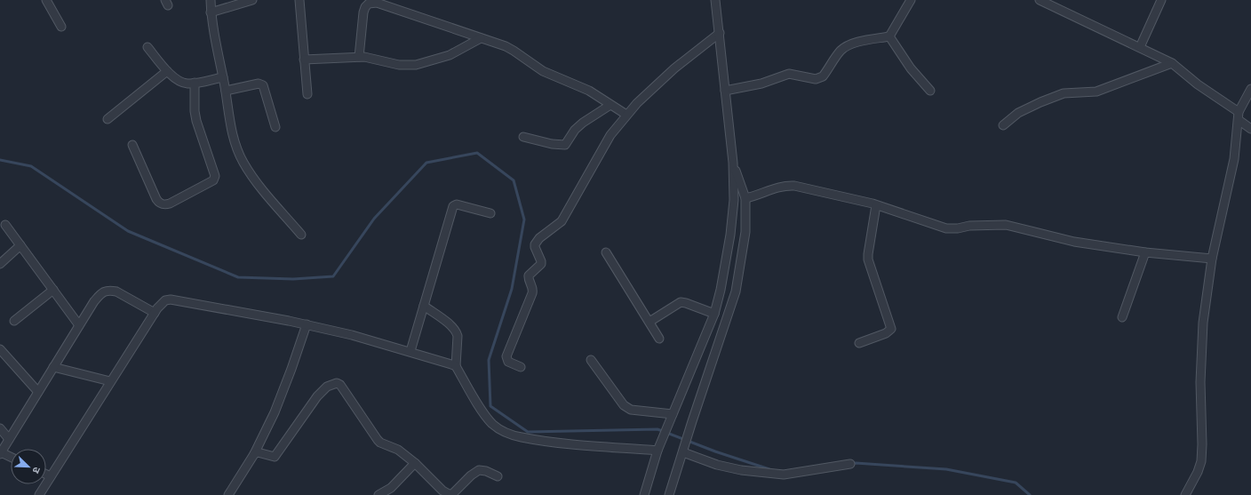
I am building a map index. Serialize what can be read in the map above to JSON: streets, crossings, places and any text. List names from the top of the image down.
{
  "north": "bottom right"
}
